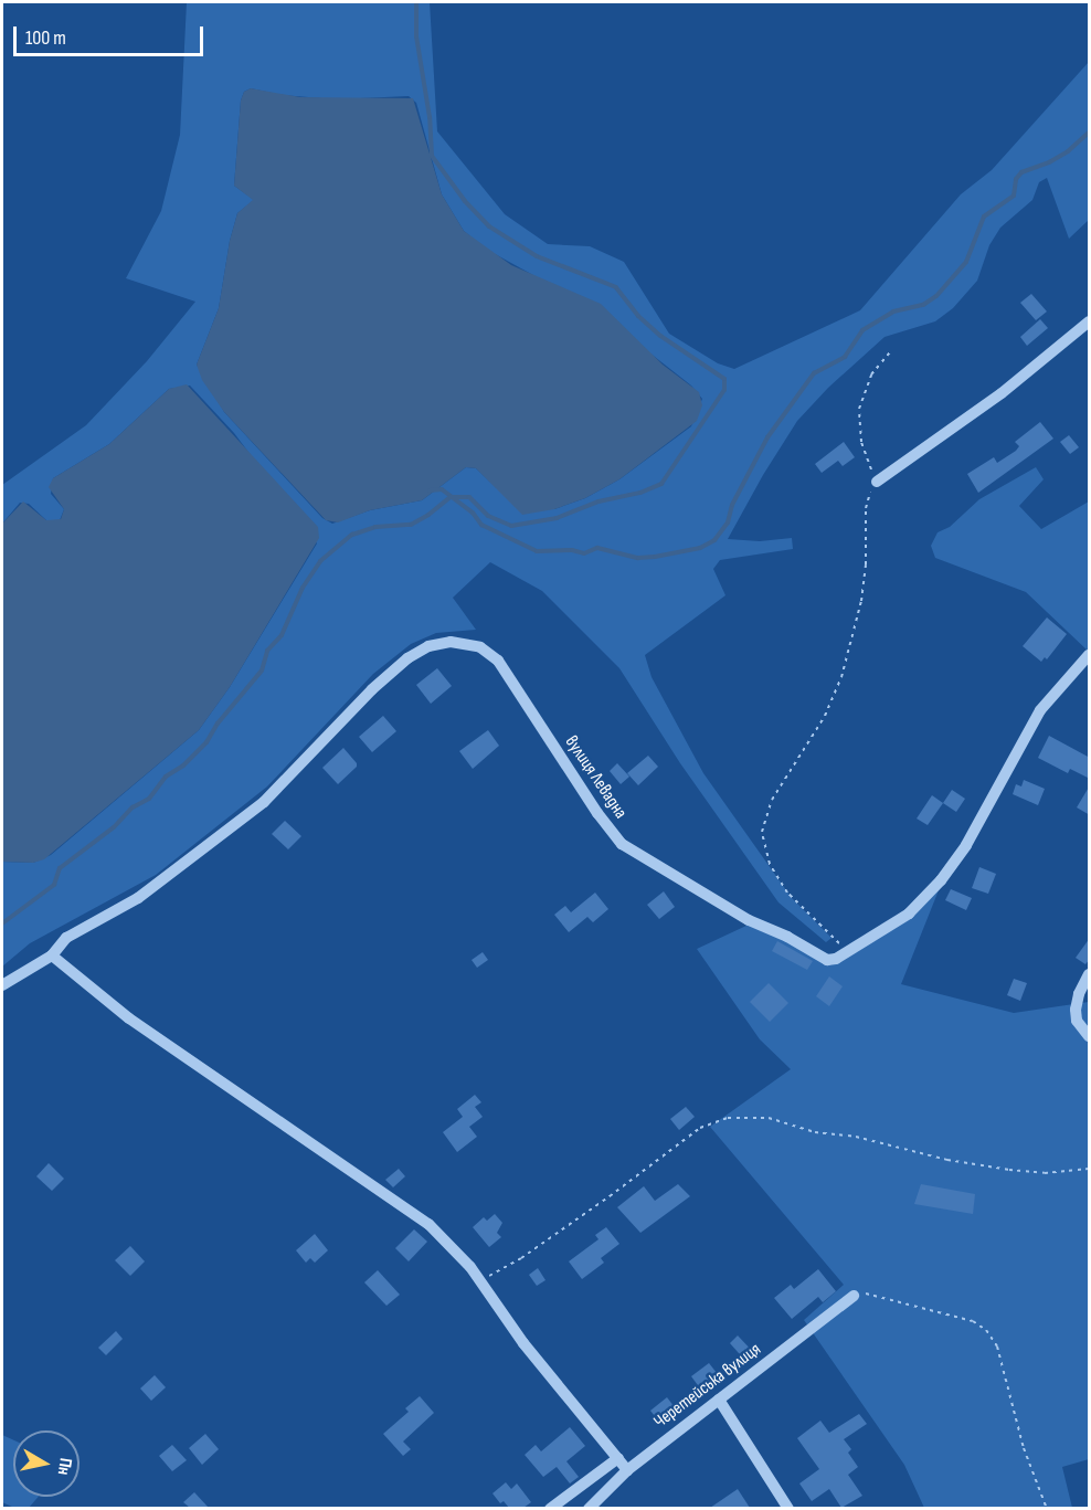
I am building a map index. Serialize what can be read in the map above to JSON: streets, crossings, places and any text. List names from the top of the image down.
{
  "streets": {
    "street": ["вулиця Левадна", "Черетейська вулиця"]
  },
  "scale_bar": "100 m",
  "north": "right"
}
